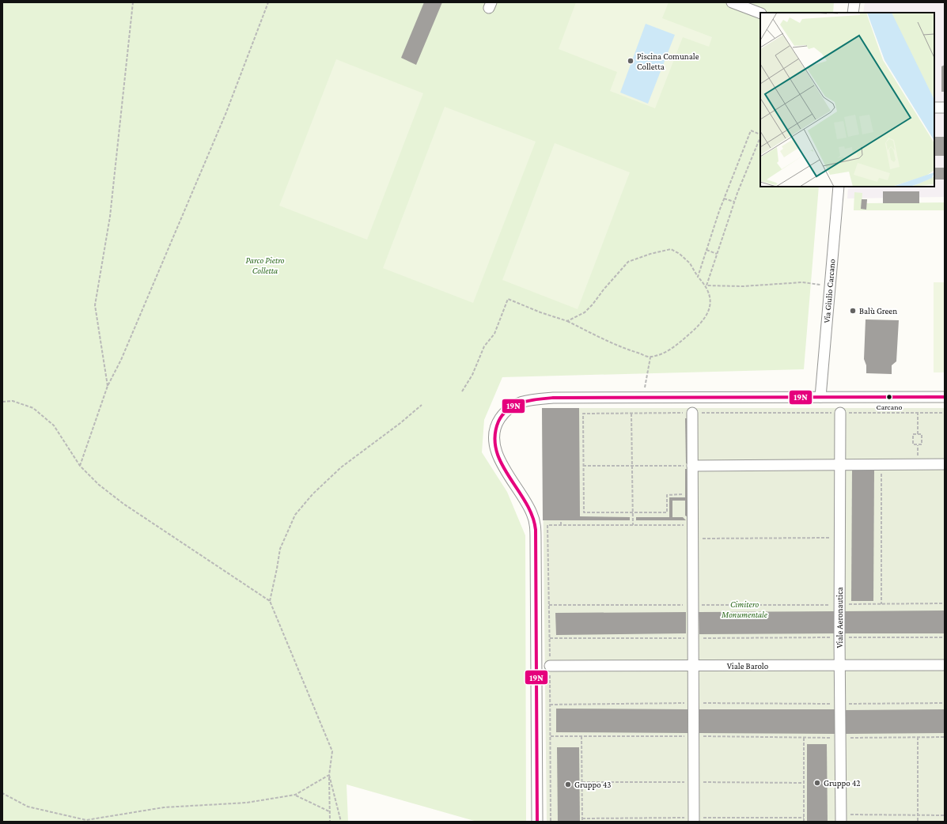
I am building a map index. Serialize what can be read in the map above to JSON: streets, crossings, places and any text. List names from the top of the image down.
{
  "streets": {
    "street": ["Via Giulio Carcano", "Viale Aeronautica", "Viale Barolo"]
  },
  "crossings": [
    ["Viale Aeronautica", "Viale Barolo"]
  ],
  "parks": ["Parco Pietro Colletta", "Cimitero Monumentale"],
  "places": [
    "Piscina Comunale Colletta",
    "Balù Green",
    "Carcano",
    "Gruppo 42",
    "Gruppo 43"
  ],
  "lines": ["transit line 19N"]
}
